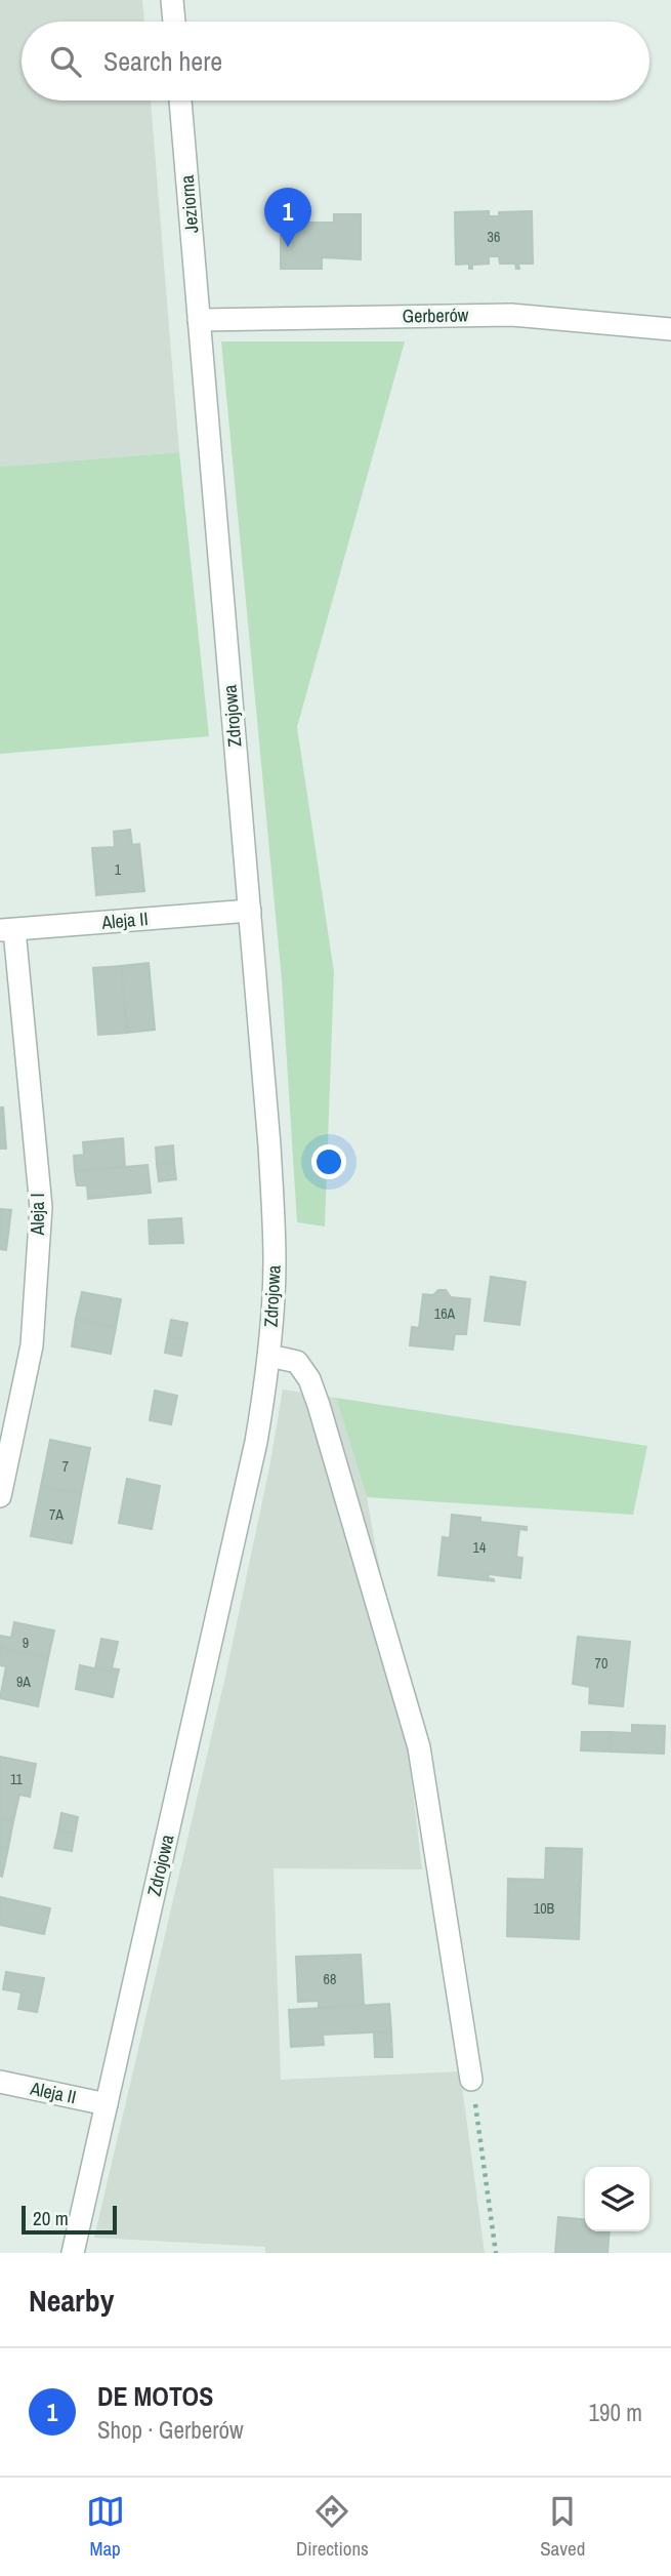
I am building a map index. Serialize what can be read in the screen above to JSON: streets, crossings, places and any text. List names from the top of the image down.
{
  "streets": {
    "street": [
      "Jeziorna",
      "Gerberów",
      "Zdrojowa",
      "Aleja II",
      "Aleja I"
    ]
  },
  "crossings": [
    ["Jeziorna", "Gerberów"],
    ["Jeziorna", "Zdrojowa"],
    ["Gerberów", "Zdrojowa"],
    ["Zdrojowa", "Aleja II"],
    ["Aleja II", "Aleja I"]
  ],
  "house_numbers": [
    "36",
    "1",
    "16A",
    "7",
    "7A",
    "14",
    "9",
    "70",
    "9A",
    "11",
    "10B",
    "68"
  ],
  "scale_bar": "20 m",
  "page": {
    "search": "Search here",
    "pins": "1",
    "scale": "20 m",
    "heading": "Nearby",
    "list": [
      {
        "mark": "1",
        "name": "DE MOTOS",
        "note": "Shop · Gerberów",
        "value": "190 m"
      }
    ],
    "nav": ["Map", "Directions", "Saved"]
  }
}
